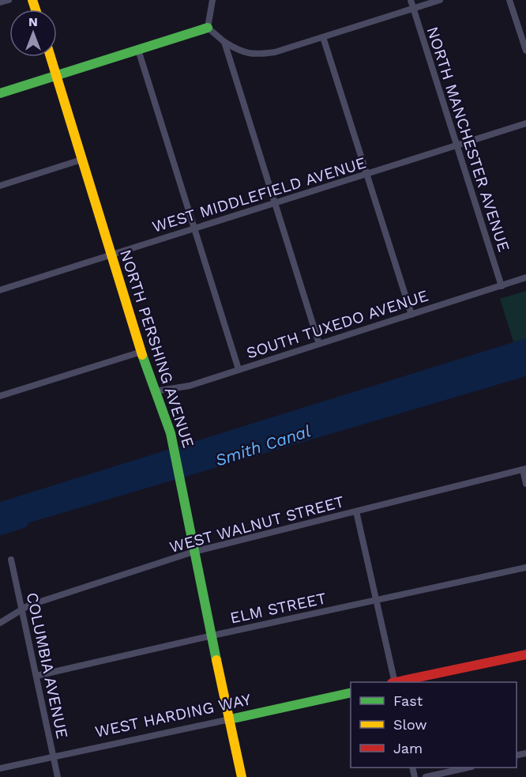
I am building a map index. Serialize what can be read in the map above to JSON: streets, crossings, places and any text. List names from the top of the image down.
{
  "streets": {
    "main road": ["NORTH PERSHING AVENUE", "WEST HARDING WAY"],
    "street": [
      "NORTH MANCHESTER AVENUE",
      "WEST MIDDLEFIELD AVENUE",
      "SOUTH TUXEDO AVENUE",
      "WEST WALNUT STREET",
      "ELM STREET",
      "COLUMBIA AVENUE"
    ]
  },
  "crossings": [
    ["NORTH MANCHESTER AVENUE", "WEST MIDDLEFIELD AVENUE"],
    ["NORTH MANCHESTER AVENUE", "SOUTH TUXEDO AVENUE"],
    ["WEST MIDDLEFIELD AVENUE", "NORTH PERSHING AVENUE"],
    ["SOUTH TUXEDO AVENUE", "NORTH PERSHING AVENUE"],
    ["NORTH PERSHING AVENUE", "WEST WALNUT STREET"],
    ["NORTH PERSHING AVENUE", "ELM STREET"],
    ["NORTH PERSHING AVENUE", "WEST HARDING WAY"],
    ["WEST WALNUT STREET", "COLUMBIA AVENUE"],
    ["ELM STREET", "COLUMBIA AVENUE"],
    ["COLUMBIA AVENUE", "WEST HARDING WAY"]
  ],
  "water": ["Smith Canal"],
  "legend": ["Fast", "Slow", "Jam"],
  "north": "top"
}
